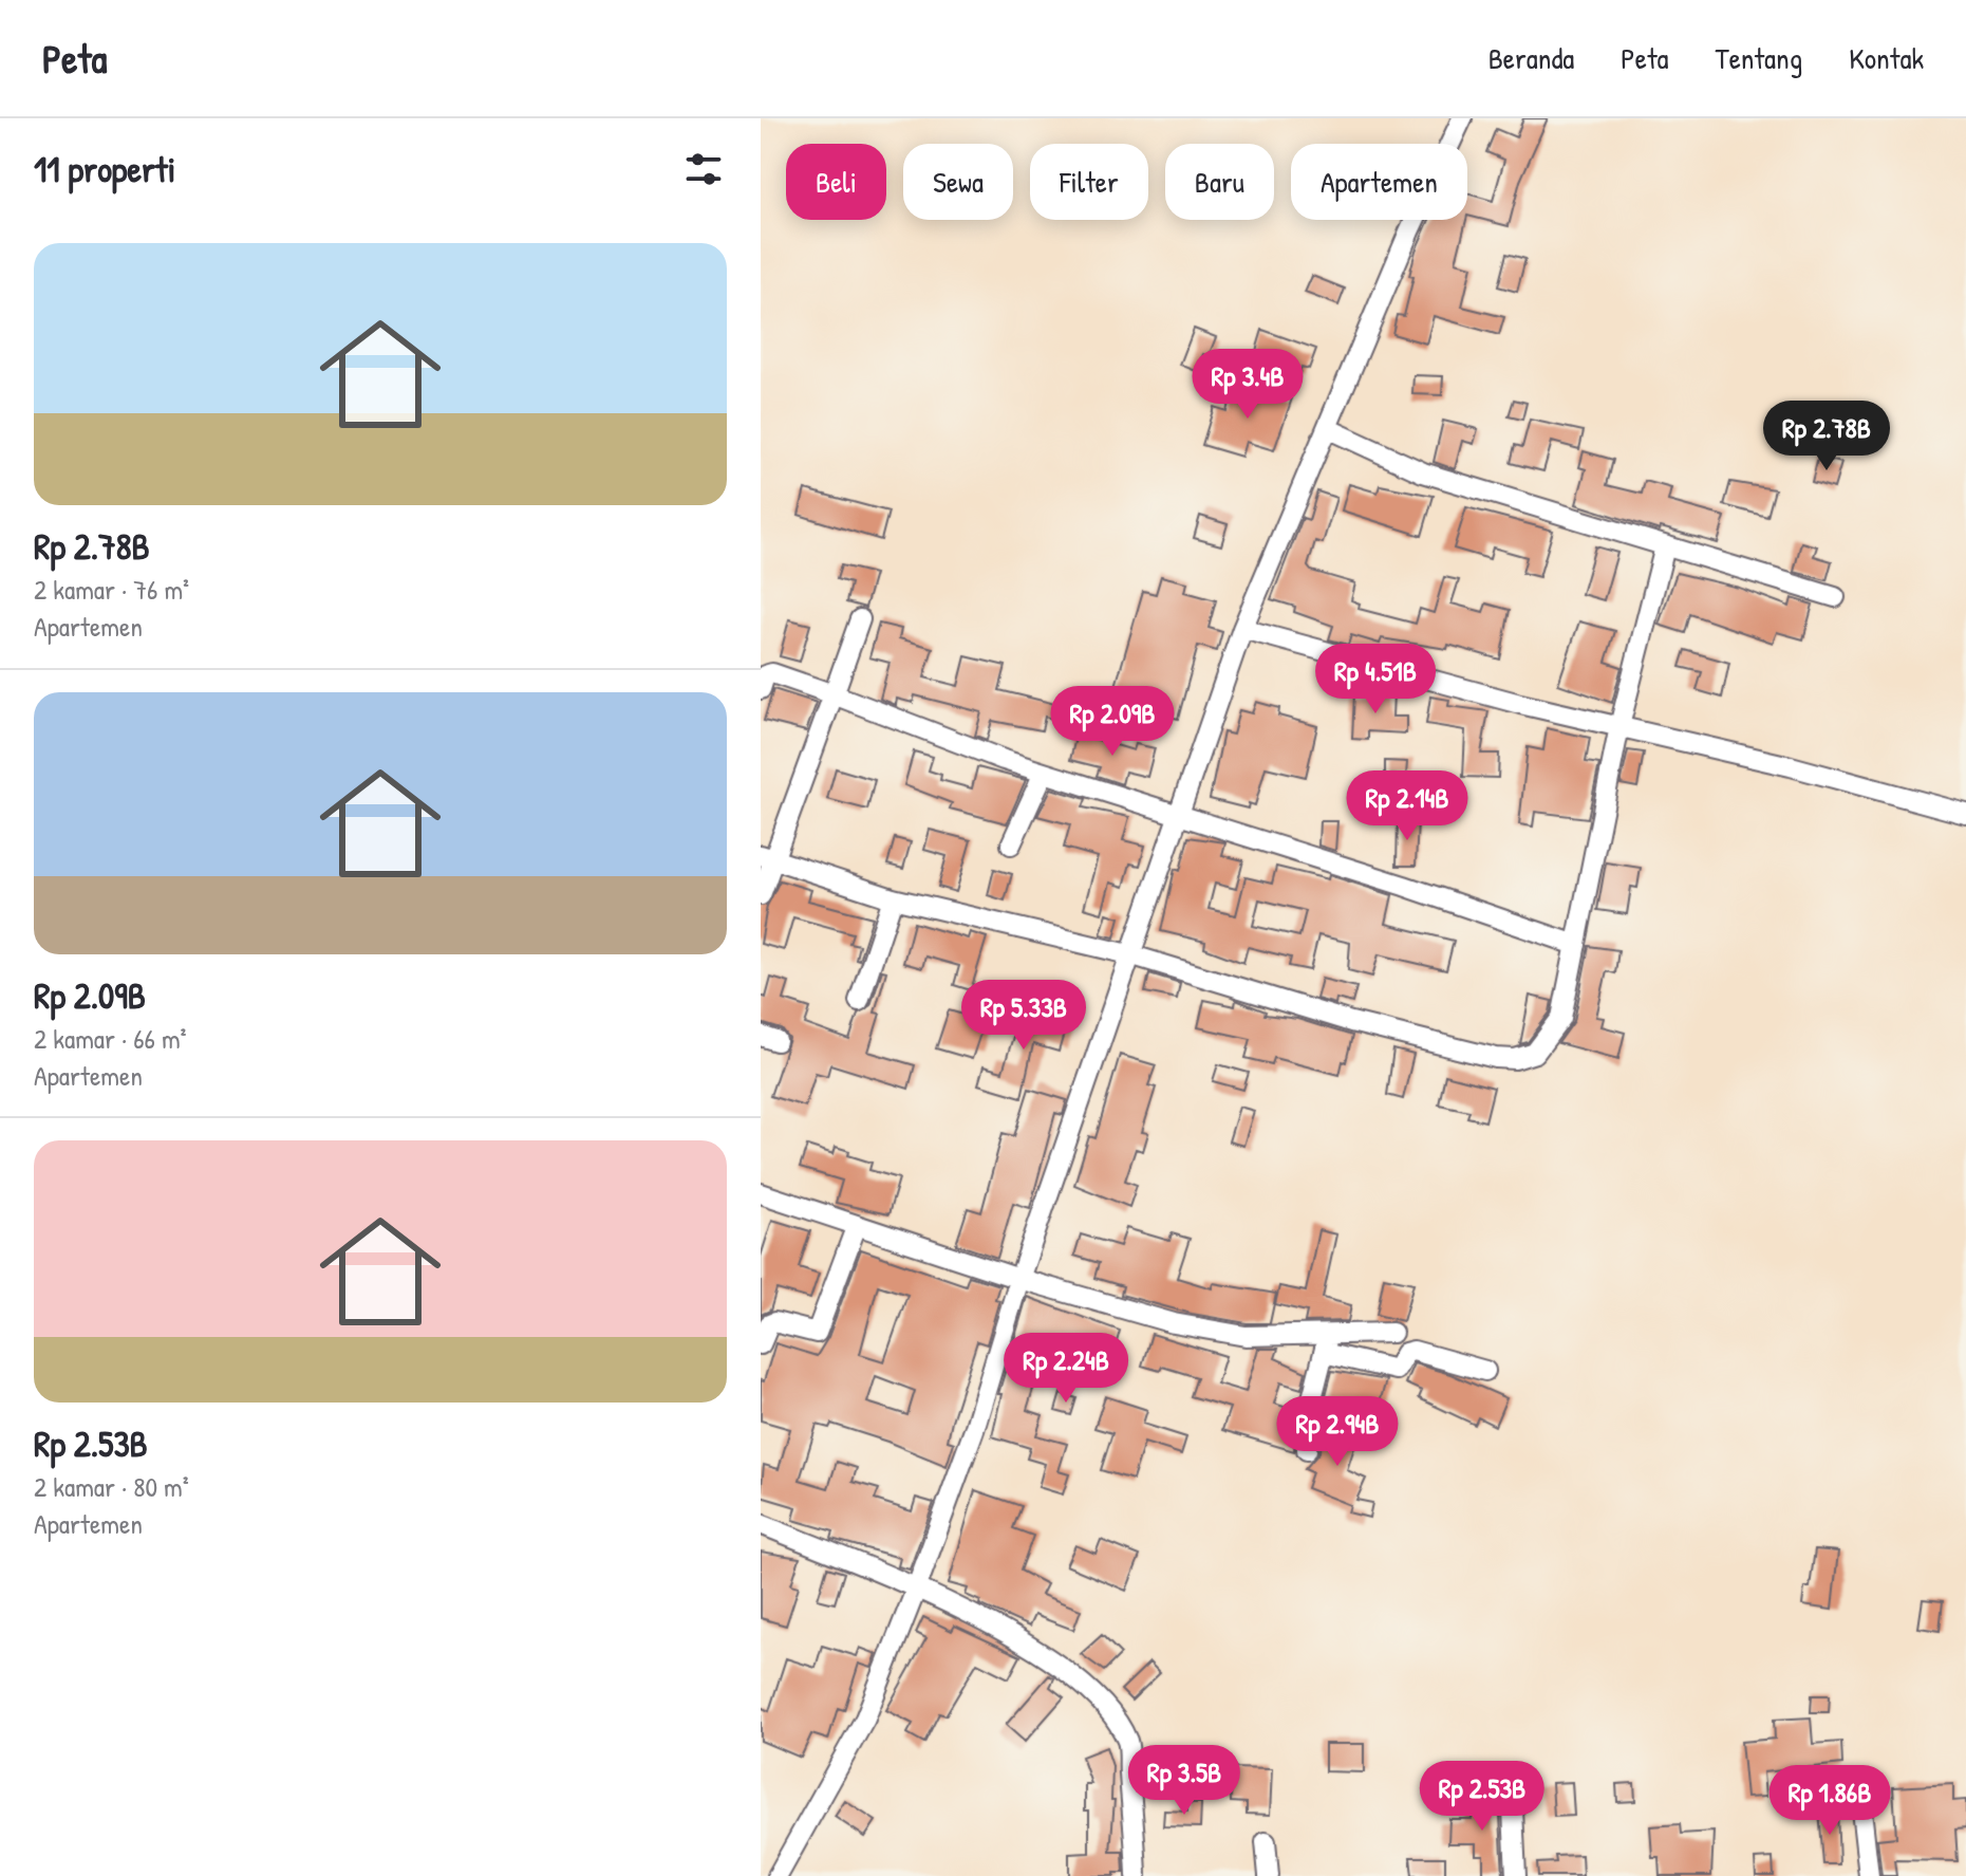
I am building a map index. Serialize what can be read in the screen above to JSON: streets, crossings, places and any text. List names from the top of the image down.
{
  "page": {
    "header": "Peta",
    "nav": [
      "Beranda",
      "Peta",
      "Tentang",
      "Kontak"
    ],
    "heading": "11 properti",
    "chip": [
      "Beli",
      "Sewa",
      "Filter",
      "Baru",
      "Apartemen"
    ],
    "list": [
      {
        "name": "Rp 2.78B",
        "note": "2 kamar · 76 m² · Apartemen"
      },
      {
        "name": "Rp 2.09B",
        "note": "2 kamar · 66 m² · Apartemen"
      },
      {
        "name": "Rp 2.53B",
        "note": "2 kamar · 80 m² · Apartemen"
      }
    ],
    "price": [
      "Rp 3.4B",
      "Rp 2.78B",
      "Rp 4.51B",
      "Rp 2.09B",
      "Rp 2.14B",
      "Rp 5.33B",
      "Rp 2.24B",
      "Rp 2.94B",
      "Rp 3.5B",
      "Rp 2.53B",
      "Rp 1.86B"
    ]
  }
}
